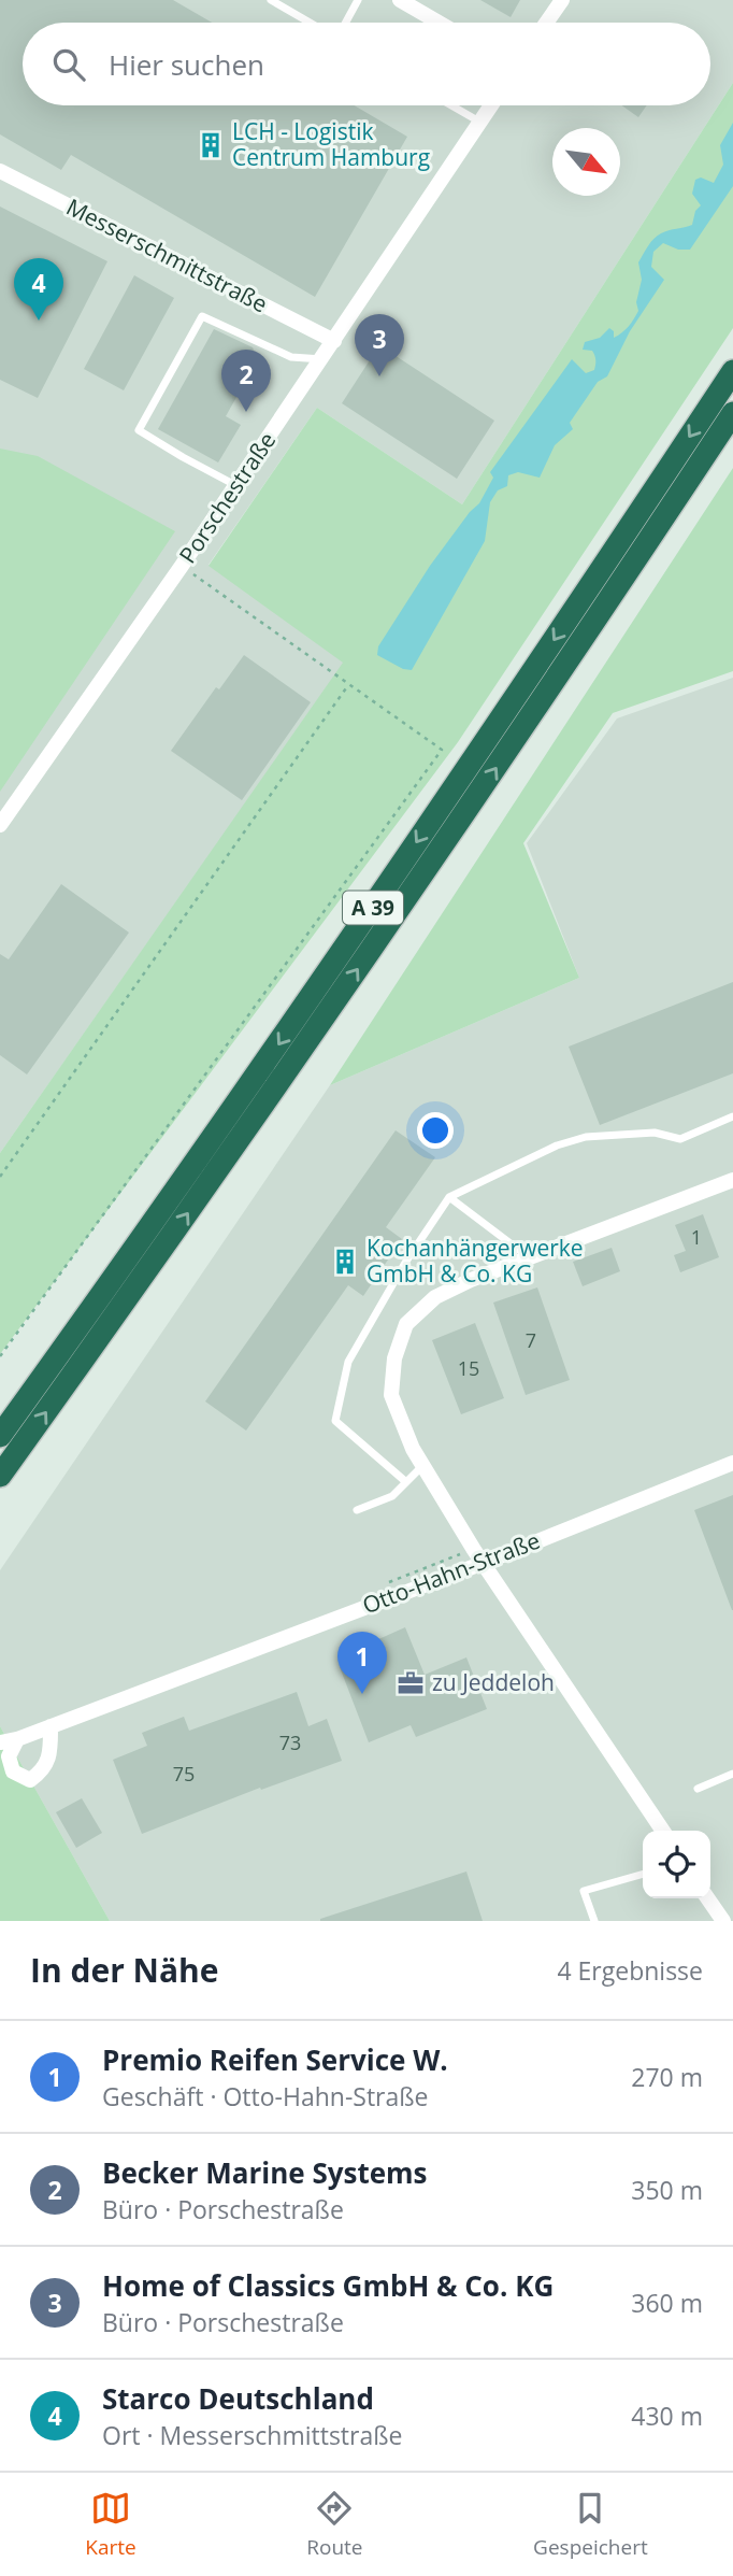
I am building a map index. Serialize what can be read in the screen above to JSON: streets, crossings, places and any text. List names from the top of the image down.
{
  "streets": {
    "highway": ["A 39"],
    "street": ["Messerschmittstraße", "Porschestraße", "Otto-Hahn-Straße"]
  },
  "crossings": [
    ["Messerschmittstraße", "Porschestraße"]
  ],
  "places": {
    "building": ["LCH - Logistik Centrum Hamburg", "Kochanhängerwerke GmbH & Co. KG"],
    "office": ["zu Jeddeloh"]
  },
  "house_numbers": [
    "1",
    "7",
    "15",
    "73",
    "75"
  ],
  "north": "bottom right",
  "page": {
    "search": "Hier suchen",
    "pins": [
      "4",
      "3",
      "2",
      "1"
    ],
    "heading": ["In der Nähe", "4 Ergebnisse"],
    "list": [
      {
        "mark": "1",
        "name": "Premio Reifen Service W.",
        "note": "Geschäft · Otto-Hahn-Straße",
        "value": "270 m"
      },
      {
        "mark": "2",
        "name": "Becker Marine Systems",
        "note": "Büro · Porschestraße",
        "value": "350 m"
      },
      {
        "mark": "3",
        "name": "Home of Classics GmbH & Co. KG",
        "note": "Büro · Porschestraße",
        "value": "360 m"
      },
      {
        "mark": "4",
        "name": "Starco Deutschland",
        "note": "Ort · Messerschmittstraße",
        "value": "430 m"
      }
    ],
    "nav": ["Karte", "Route", "Gespeichert"]
  }
}
